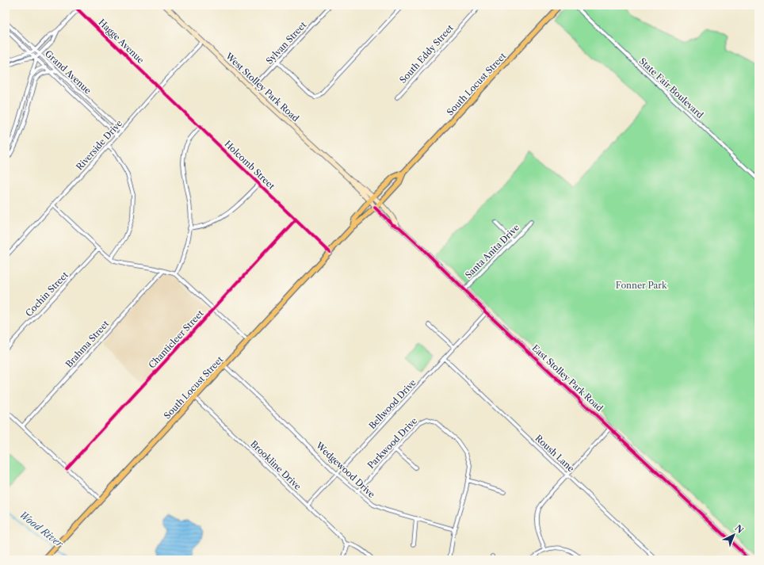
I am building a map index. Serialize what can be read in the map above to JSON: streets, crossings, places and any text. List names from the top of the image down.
{
  "streets": {
    "main road": ["South Locust Street"],
    "street": [
      "Hagge Avenue",
      "Sylvan Street",
      "South Eddy Street",
      "Grand Avenue",
      "West Stolley Park Road",
      "State Fair Boulevard",
      "Riverside Drive",
      "Holcomb Street",
      "Santa Anita Drive",
      "Cochin Street",
      "Chanticleer Street",
      "Brahma Street",
      "East Stolley Park Road",
      "Bellwood Drive",
      "Parkwood Drive",
      "Roush Lane",
      "Brookline Drive",
      "Wedgewood Drive"
    ]
  },
  "crossings": [
    ["Hagge Avenue", "Riverside Drive"],
    ["Hagge Avenue", "Holcomb Street"],
    ["Sylvan Street", "West Stolley Park Road"],
    ["Grand Avenue", "Riverside Drive"],
    ["South Locust Street", "West Stolley Park Road"],
    ["South Locust Street", "Holcomb Street"],
    ["South Locust Street", "East Stolley Park Road"],
    ["South Locust Street", "Brookline Drive"],
    ["South Locust Street", "Wedgewood Drive"],
    ["West Stolley Park Road", "Riverside Drive"],
    ["West Stolley Park Road", "East Stolley Park Road"],
    ["Riverside Drive", "Holcomb Street"],
    ["Holcomb Street", "Chanticleer Street"],
    ["Santa Anita Drive", "East Stolley Park Road"],
    ["East Stolley Park Road", "Bellwood Drive"],
    ["Bellwood Drive", "Roush Lane"],
    ["Bellwood Drive", "Brookline Drive"],
    ["Bellwood Drive", "Wedgewood Drive"],
    ["Parkwood Drive", "Wedgewood Drive"]
  ],
  "water": ["Wood River"],
  "parks": ["Fonner Park"],
  "north": "top right"
}
